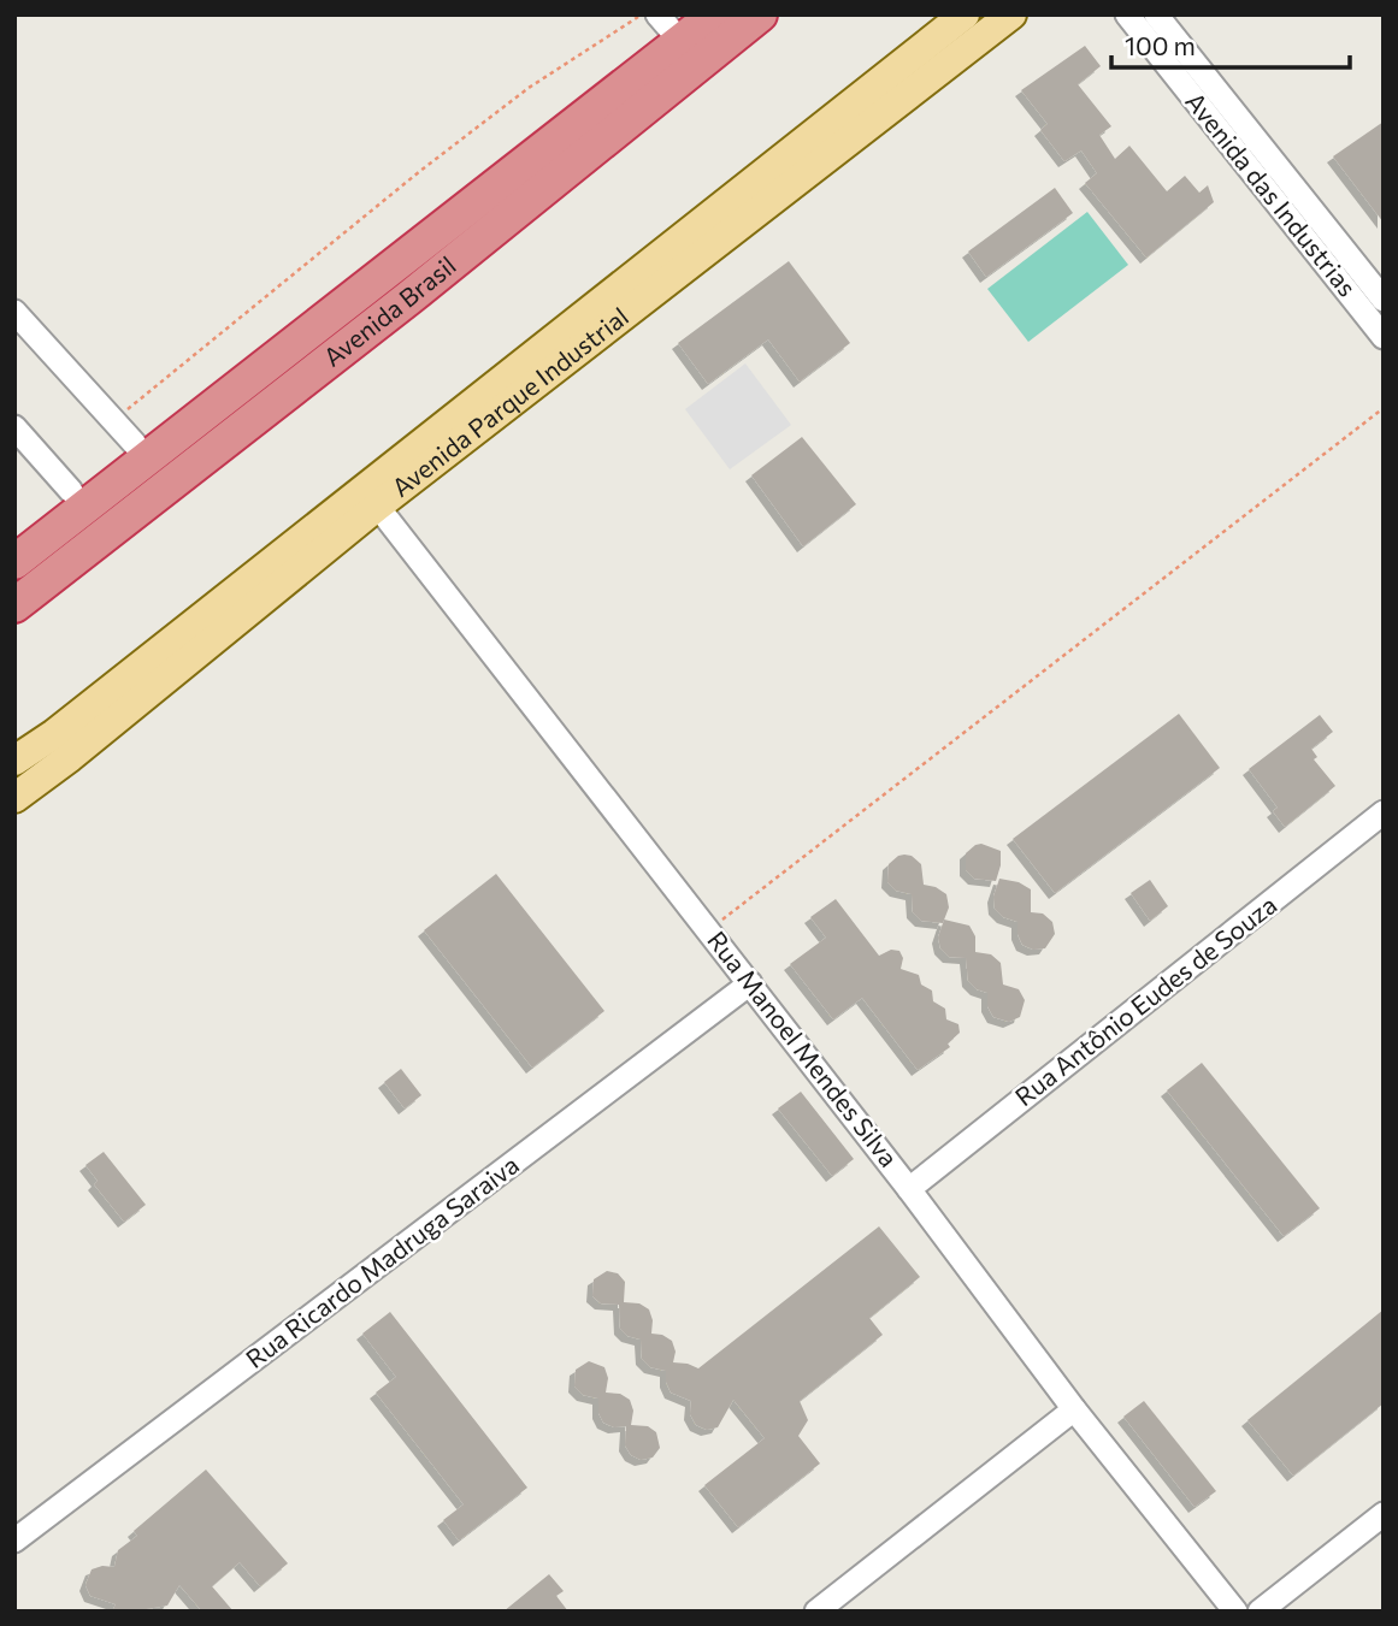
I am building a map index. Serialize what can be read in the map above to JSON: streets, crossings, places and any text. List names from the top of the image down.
{
  "streets": {
    "highway": ["Avenida Brasil"],
    "main road": ["Avenida Parque Industrial"],
    "street": [
      "Avenida das Industrias",
      "Rua Antônio Eudes de Souza",
      "Rua Manoel Mendes Silva",
      "Rua Ricardo Madruga Saraiva"
    ]
  },
  "crossings": [
    ["Avenida Parque Industrial", "Rua Manoel Mendes Silva"],
    ["Rua Antônio Eudes de Souza", "Rua Manoel Mendes Silva"],
    ["Rua Manoel Mendes Silva", "Rua Ricardo Madruga Saraiva"]
  ],
  "scale_bar": "100 m"
}
